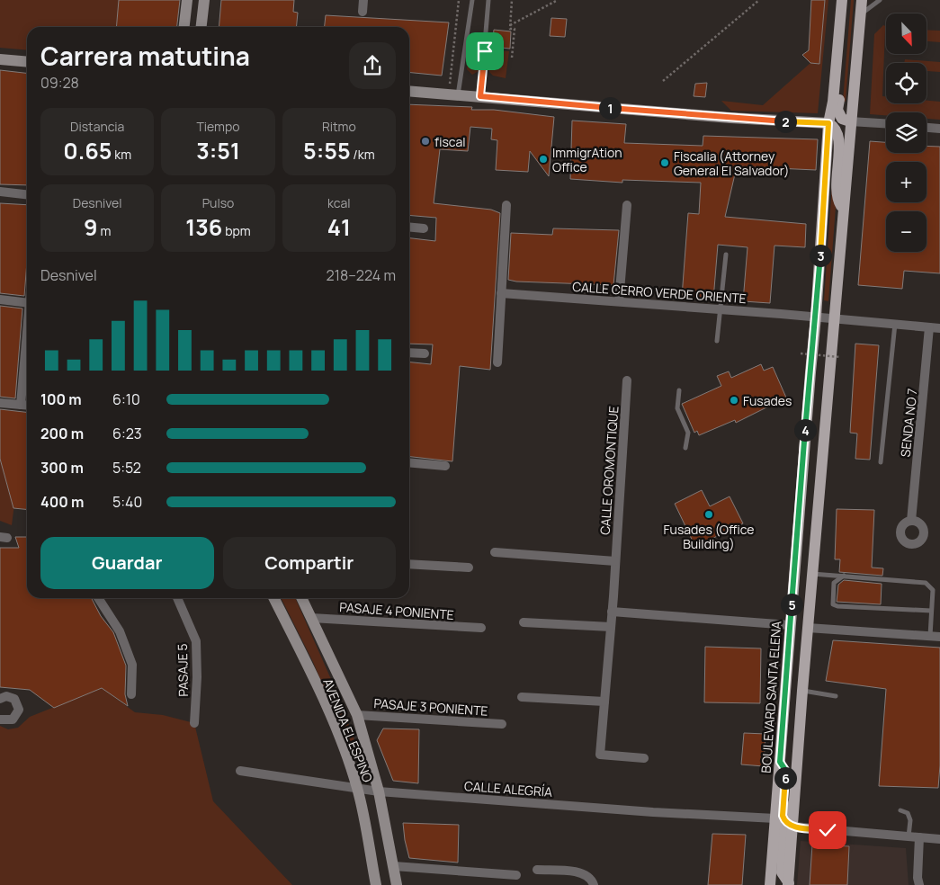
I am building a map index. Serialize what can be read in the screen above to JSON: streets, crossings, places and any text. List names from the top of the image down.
{
  "streets": {
    "main road": ["BOULEVARD SANTA ELENA", "AVENIDA EL ESPINO"],
    "street": [
      "CALLE CERRO VERDE ORIENTE",
      "SENDA NO 7",
      "CALLE OROMONTIQUE",
      "PASAJE 4 PONIENTE",
      "PASAJE 5",
      "PASAJE 3 PONIENTE",
      "CALLE ALEGRÍA"
    ]
  },
  "crossings": [
    ["CALLE CERRO VERDE ORIENTE", "SENDA NO 7"],
    ["CALLE CERRO VERDE ORIENTE", "BOULEVARD SANTA ELENA"],
    ["PASAJE 4 PONIENTE", "AVENIDA EL ESPINO"],
    ["BOULEVARD SANTA ELENA", "CALLE ALEGRÍA"],
    ["PASAJE 3 PONIENTE", "AVENIDA EL ESPINO"],
    ["AVENIDA EL ESPINO", "CALLE ALEGRÍA"]
  ],
  "places": [
    "fiscal",
    "ImmigrAtion Office",
    "Fiscalia (Attorney General El Salvador)",
    "Fusades",
    "Fusades (Office Building)"
  ],
  "north": "bottom right",
  "page": {
    "map_buttons": ["+", "−"],
    "heading": ["Carrera matutina", "09:28"],
    "pins": [
      "1",
      "2",
      "3",
      "4",
      "5",
      "6"
    ],
    "stats": [
      ["Distancia", "0.65 km"],
      ["Tiempo", "3:51"],
      ["Ritmo", "5:55 /km"],
      ["Desnivel", "9 m"],
      ["Pulso", "136 bpm"],
      ["kcal", "41"]
    ],
    "chart": ["Desnivel", "218–224 m"],
    "list": [
      {
        "name": "100 m",
        "note": "6:10"
      },
      {
        "name": "200 m",
        "note": "6:23"
      },
      {
        "name": "300 m",
        "note": "5:52"
      },
      {
        "name": "400 m",
        "note": "5:40"
      }
    ],
    "buttons": ["Guardar", "Compartir"]
  }
}
